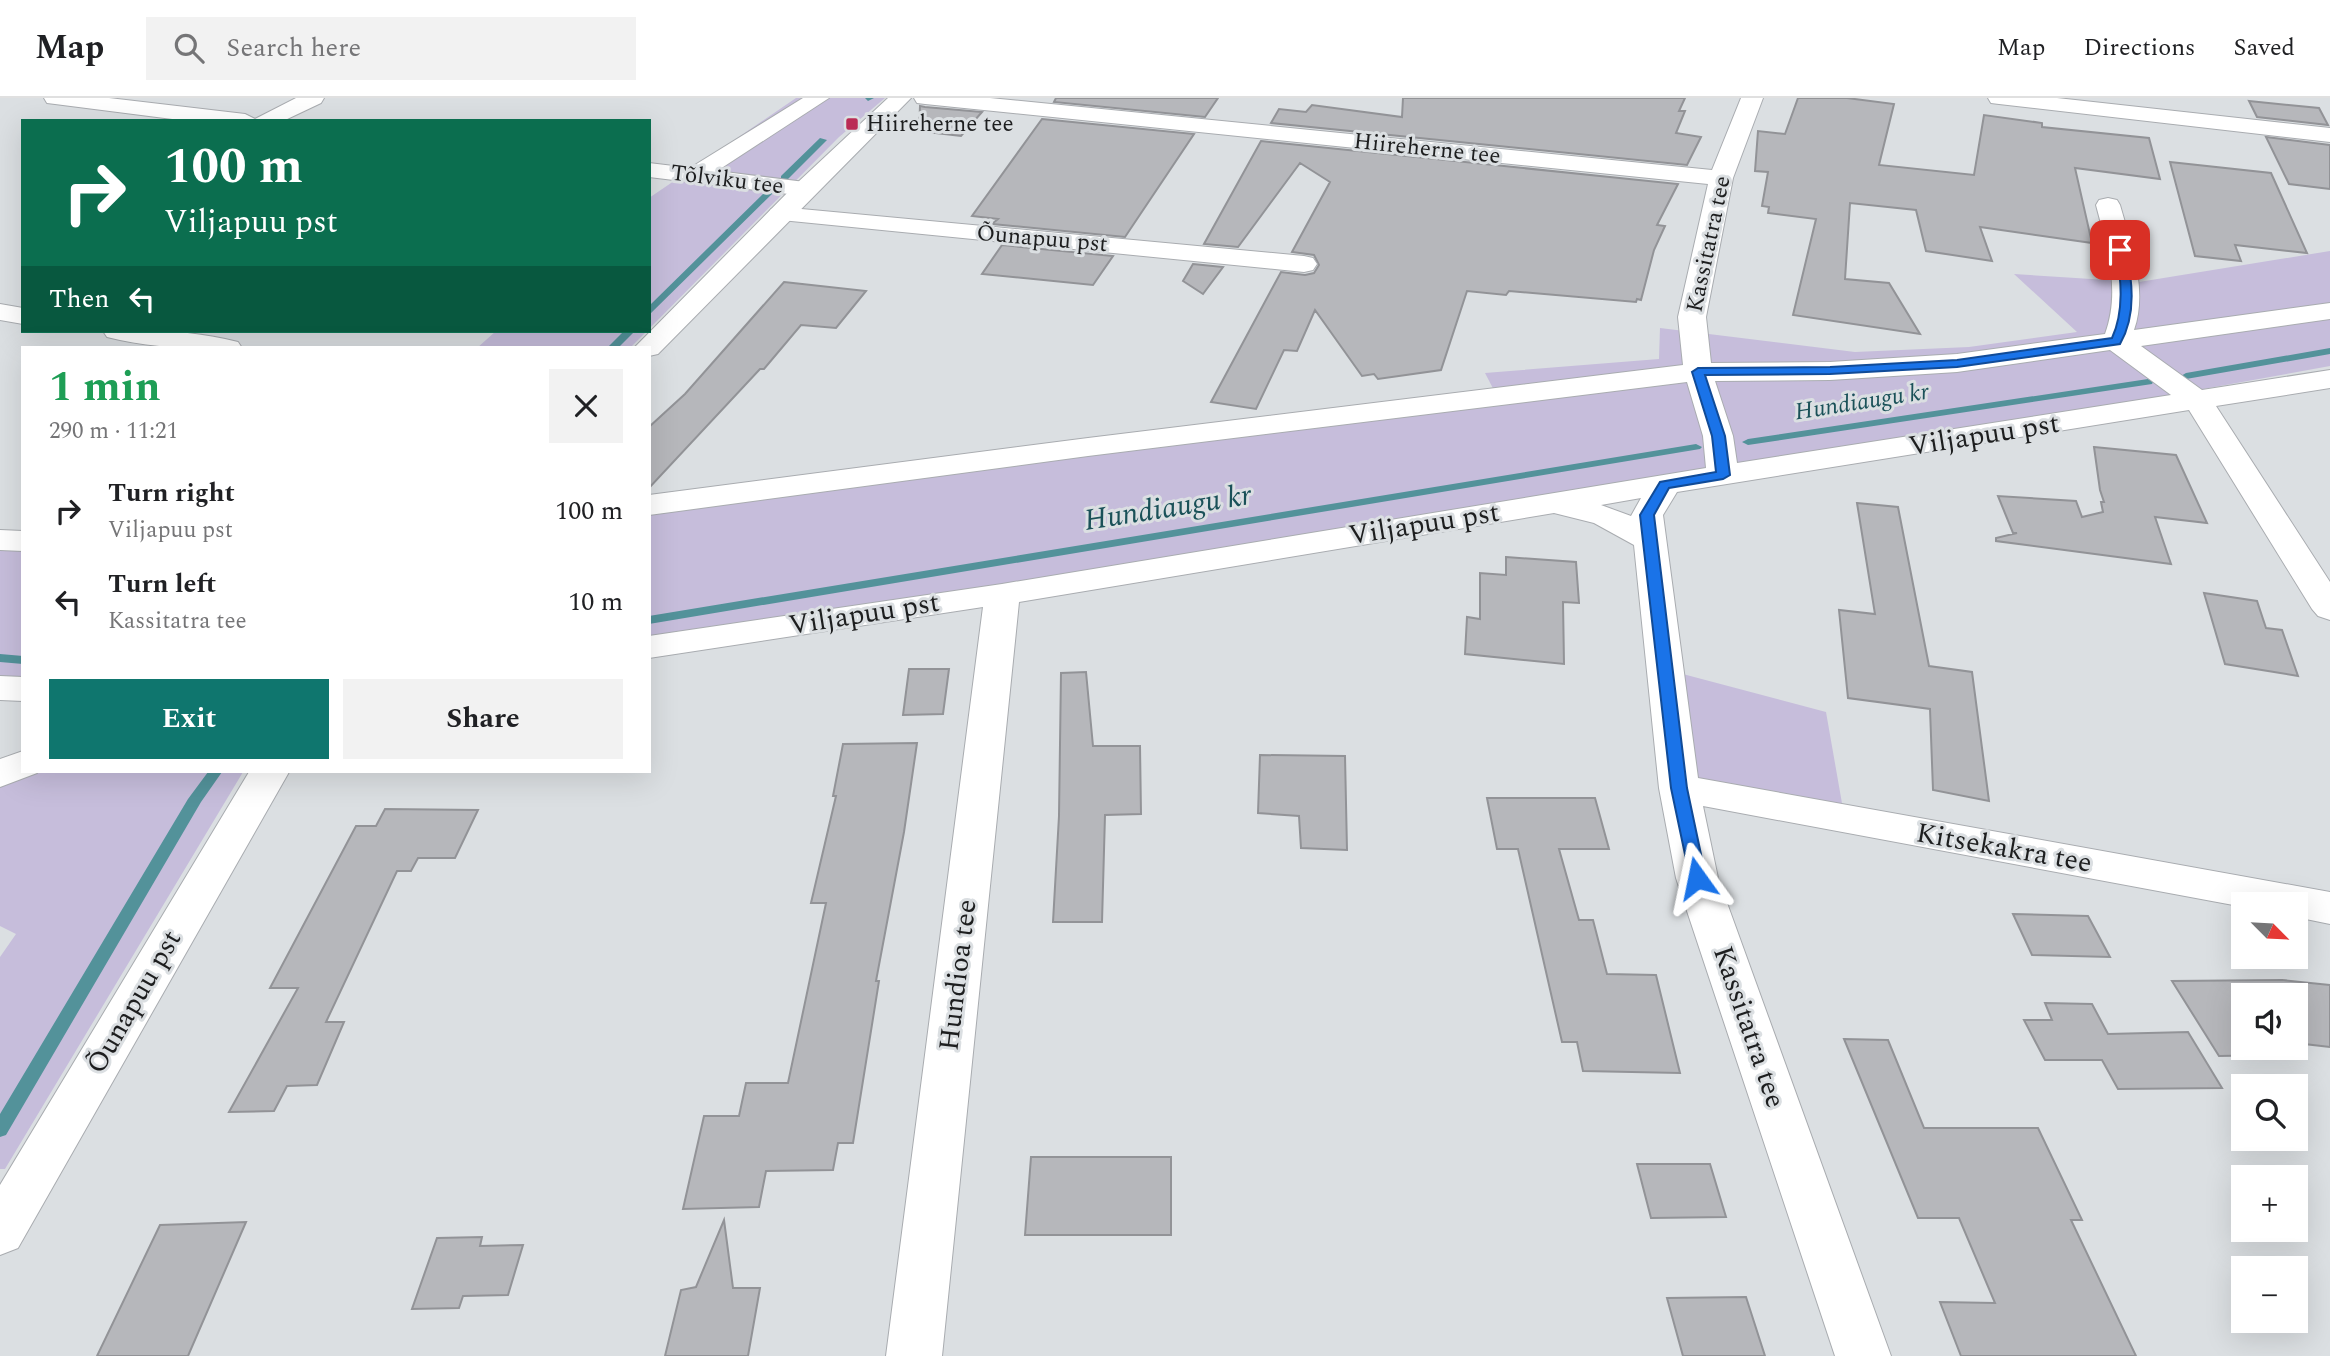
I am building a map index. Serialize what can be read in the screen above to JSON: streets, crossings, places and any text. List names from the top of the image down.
{
  "streets": {
    "street": [
      "Hiireherne tee",
      "Tõlviku tee",
      "Õunapuu pst",
      "Kassitatra tee",
      "Viljapuu pst",
      "Kitsekakra tee",
      "Hundioa tee"
    ]
  },
  "crossings": [
    ["Hiireherne tee", "Kassitatra tee"],
    ["Kassitatra tee", "Viljapuu pst"],
    ["Kassitatra tee", "Kitsekakra tee"],
    ["Viljapuu pst", "Hundioa tee"]
  ],
  "water": ["Hundiaugu kr"],
  "places": {
    "transit": ["Hiireherne tee"]
  },
  "north": "bottom right",
  "page": {
    "header": "Map",
    "search": "Search here",
    "nav": ["Map", "Directions", "Saved"],
    "turn": ["100 m", "Viljapuu pst"],
    "then": "Then",
    "heading": ["1 min", "290 m · 11:21"],
    "list": [
      {
        "name": "Turn right",
        "note": "Viljapuu pst",
        "value": "100 m"
      },
      {
        "name": "Turn left",
        "note": "Kassitatra tee",
        "value": "10 m"
      }
    ],
    "buttons": ["Exit", "Share"],
    "map_buttons": ["+", "−"]
  }
}
